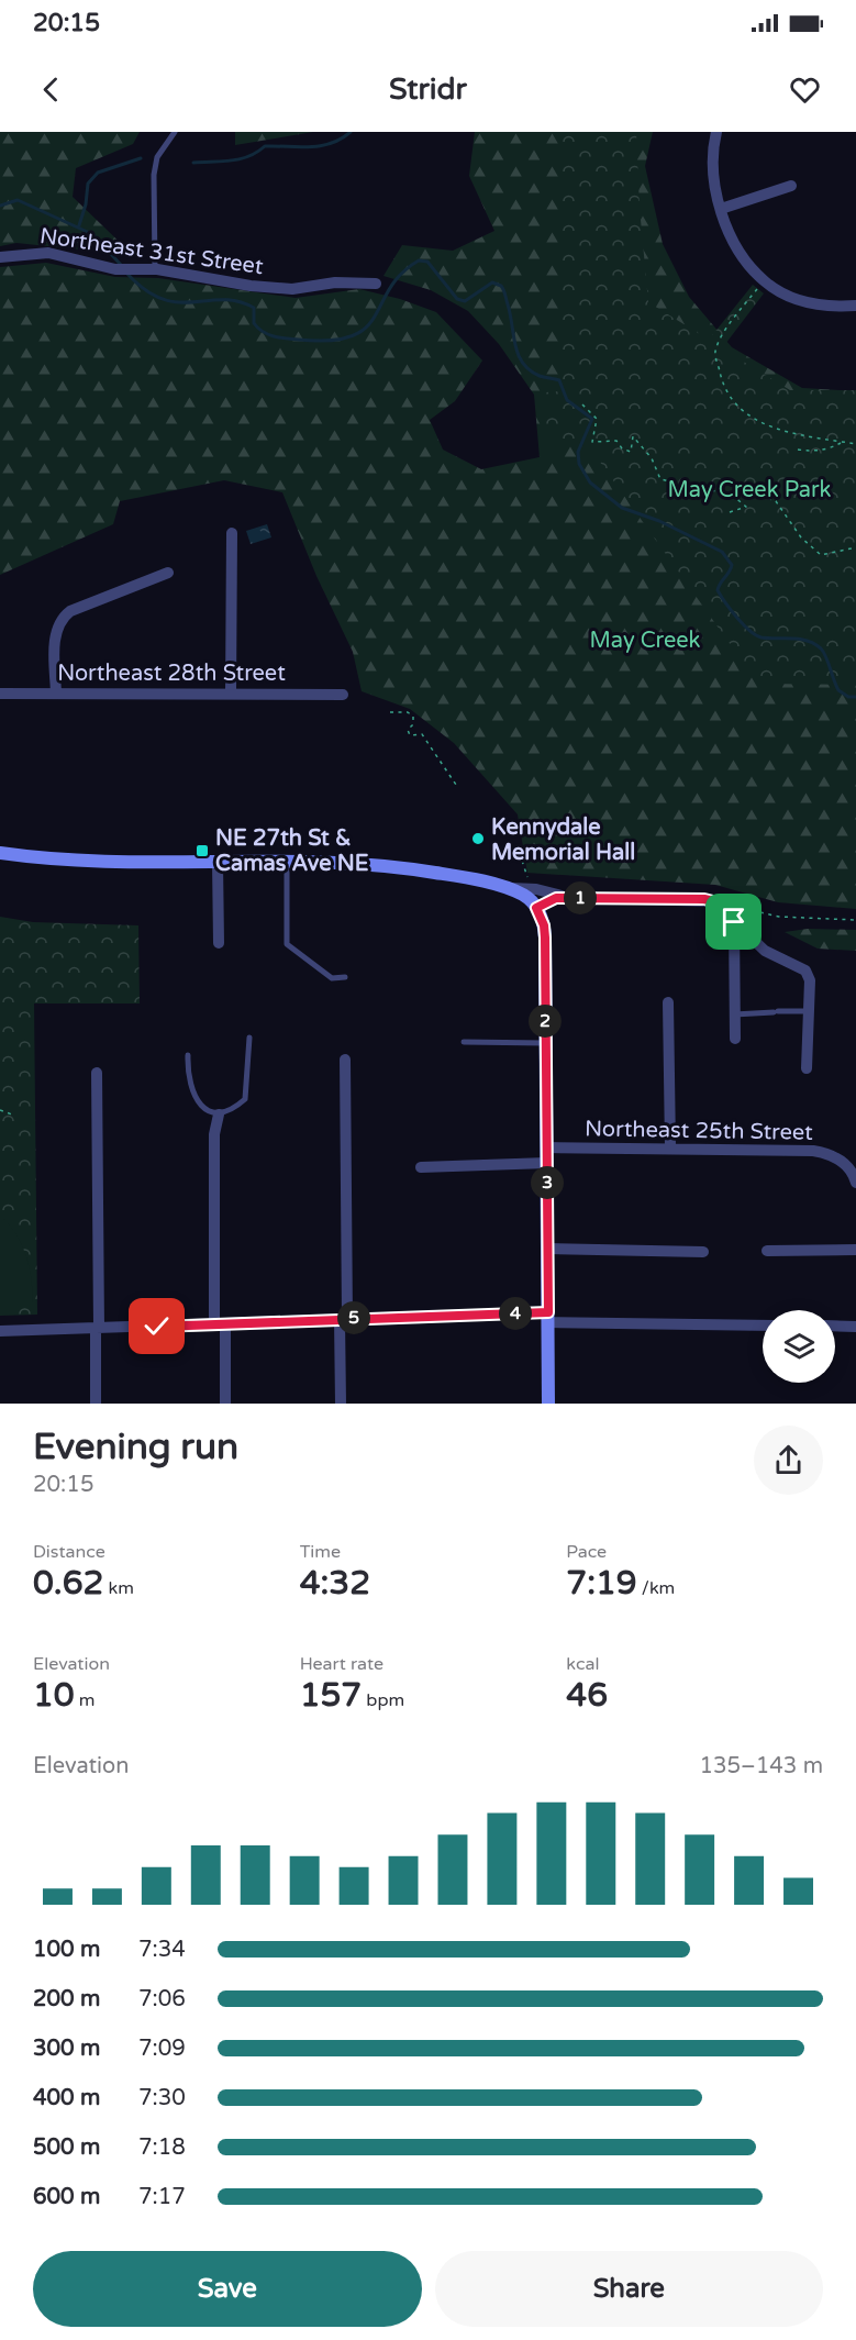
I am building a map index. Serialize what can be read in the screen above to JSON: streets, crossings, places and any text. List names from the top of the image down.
{
  "streets": {
    "street": ["Northeast 31st Street", "Northeast 28th Street", "Northeast 25th Street"]
  },
  "parks": ["May Creek Park", "May Creek"],
  "places": {
    "other": ["Kennydale Memorial Hall"],
    "transit": ["NE 27th St & Camas Ave NE"]
  },
  "page": {
    "status": "20:15",
    "header": "Stridr",
    "pins": [
      "1",
      "2",
      "3",
      "4",
      "5"
    ],
    "heading": ["Evening run", "20:15"],
    "stats": [
      ["Distance", "0.62 km"],
      ["Time", "4:32"],
      ["Pace", "7:19 /km"],
      ["Elevation", "10 m"],
      ["Heart rate", "157 bpm"],
      ["kcal", "46"]
    ],
    "chart": ["Elevation", "135–143 m"],
    "list": [
      {
        "name": "100 m",
        "note": "7:34"
      },
      {
        "name": "200 m",
        "note": "7:06"
      },
      {
        "name": "300 m",
        "note": "7:09"
      },
      {
        "name": "400 m",
        "note": "7:30"
      },
      {
        "name": "500 m",
        "note": "7:18"
      },
      {
        "name": "600 m",
        "note": "7:17"
      }
    ],
    "buttons": ["Save", "Share"]
  }
}
